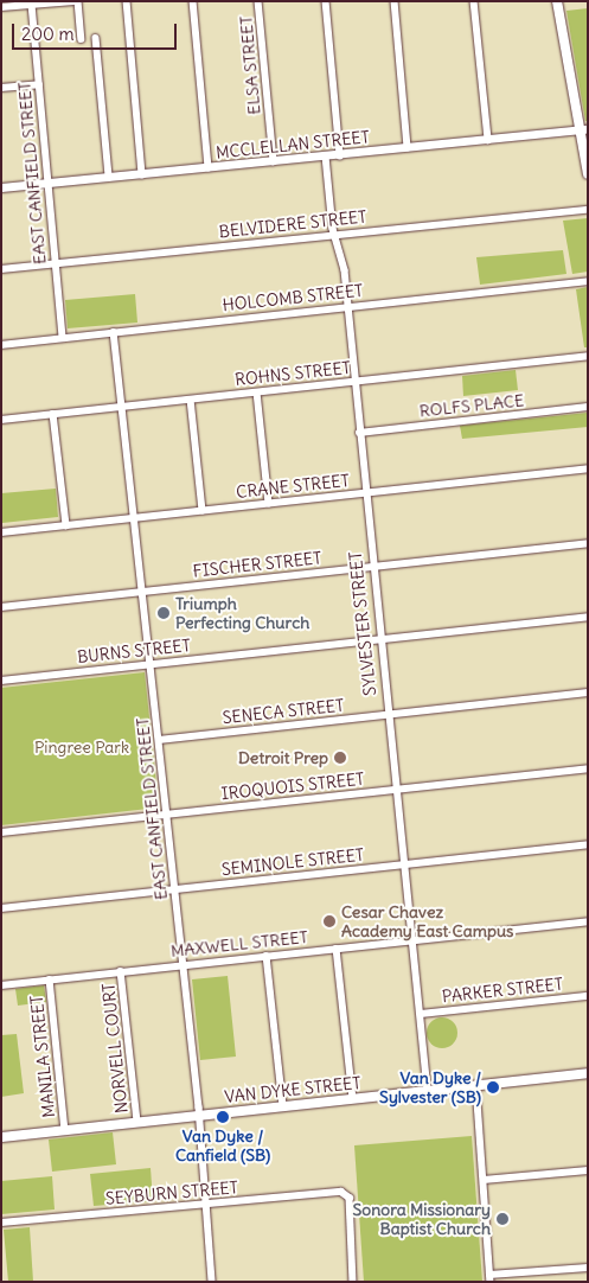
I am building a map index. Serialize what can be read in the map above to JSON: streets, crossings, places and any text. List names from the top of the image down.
{
  "streets": {
    "main road": ["VAN DYKE STREET"],
    "street": [
      "ELSA STREET",
      "MCCLELLAN STREET",
      "EAST CANFIELD STREET",
      "BELVIDERE STREET",
      "HOLCOMB STREET",
      "ROHNS STREET",
      "ROLFS PLACE",
      "CRANE STREET",
      "FISCHER STREET",
      "SYLVESTER STREET",
      "BURNS STREET",
      "SENECA STREET",
      "IROQUOIS STREET",
      "SEMINOLE STREET",
      "MAXWELL STREET",
      "PARKER STREET",
      "NORVELL COURT",
      "MANILA STREET",
      "SEYBURN STREET"
    ]
  },
  "crossings": [
    ["ELSA STREET", "MCCLELLAN STREET"],
    ["MCCLELLAN STREET", "EAST CANFIELD STREET"],
    ["MCCLELLAN STREET", "SYLVESTER STREET"],
    ["EAST CANFIELD STREET", "BELVIDERE STREET"],
    ["EAST CANFIELD STREET", "HOLCOMB STREET"],
    ["EAST CANFIELD STREET", "ROHNS STREET"],
    ["EAST CANFIELD STREET", "CRANE STREET"],
    ["EAST CANFIELD STREET", "FISCHER STREET"],
    ["EAST CANFIELD STREET", "BURNS STREET"],
    ["EAST CANFIELD STREET", "SENECA STREET"],
    ["EAST CANFIELD STREET", "IROQUOIS STREET"],
    ["EAST CANFIELD STREET", "SEMINOLE STREET"],
    ["EAST CANFIELD STREET", "MAXWELL STREET"],
    ["EAST CANFIELD STREET", "VAN DYKE STREET"],
    ["EAST CANFIELD STREET", "SEYBURN STREET"],
    ["BELVIDERE STREET", "SYLVESTER STREET"],
    ["HOLCOMB STREET", "SYLVESTER STREET"],
    ["ROHNS STREET", "SYLVESTER STREET"],
    ["ROLFS PLACE", "SYLVESTER STREET"],
    ["CRANE STREET", "SYLVESTER STREET"],
    ["FISCHER STREET", "SYLVESTER STREET"],
    ["SYLVESTER STREET", "BURNS STREET"],
    ["SYLVESTER STREET", "SENECA STREET"],
    ["SYLVESTER STREET", "IROQUOIS STREET"],
    ["SYLVESTER STREET", "SEMINOLE STREET"],
    ["SYLVESTER STREET", "MAXWELL STREET"],
    ["SYLVESTER STREET", "PARKER STREET"],
    ["SYLVESTER STREET", "VAN DYKE STREET"],
    ["MAXWELL STREET", "NORVELL COURT"],
    ["MAXWELL STREET", "MANILA STREET"],
    ["NORVELL COURT", "VAN DYKE STREET"],
    ["MANILA STREET", "VAN DYKE STREET"]
  ],
  "parks": ["Pingree Park"],
  "places": [
    "Triumph Perfecting Church",
    "Detroit Prep",
    "Cesar Chavez Academy East Campus",
    "Van Dyke / Sylvester (SB)",
    "Van Dyke / Canfield (SB)",
    "Sonora Missionary Baptist Church"
  ],
  "scale_bar": "200 m"
}
